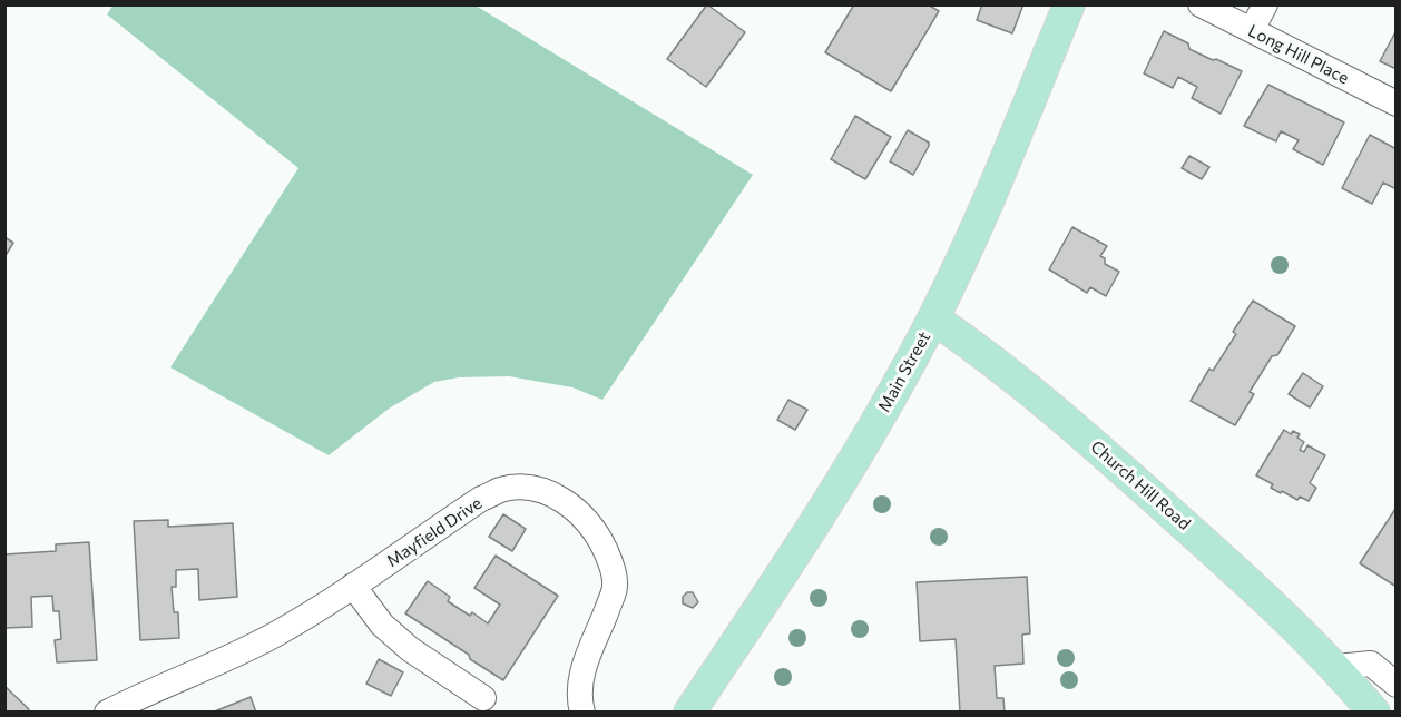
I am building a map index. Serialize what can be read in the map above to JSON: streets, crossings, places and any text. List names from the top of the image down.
{
  "streets": {
    "main road": ["Main Street", "Church Hill Road"],
    "street": ["Long Hill Place", "Mayfield Drive"]
  },
  "crossings": [
    ["Main Street", "Church Hill Road"]
  ]
}
